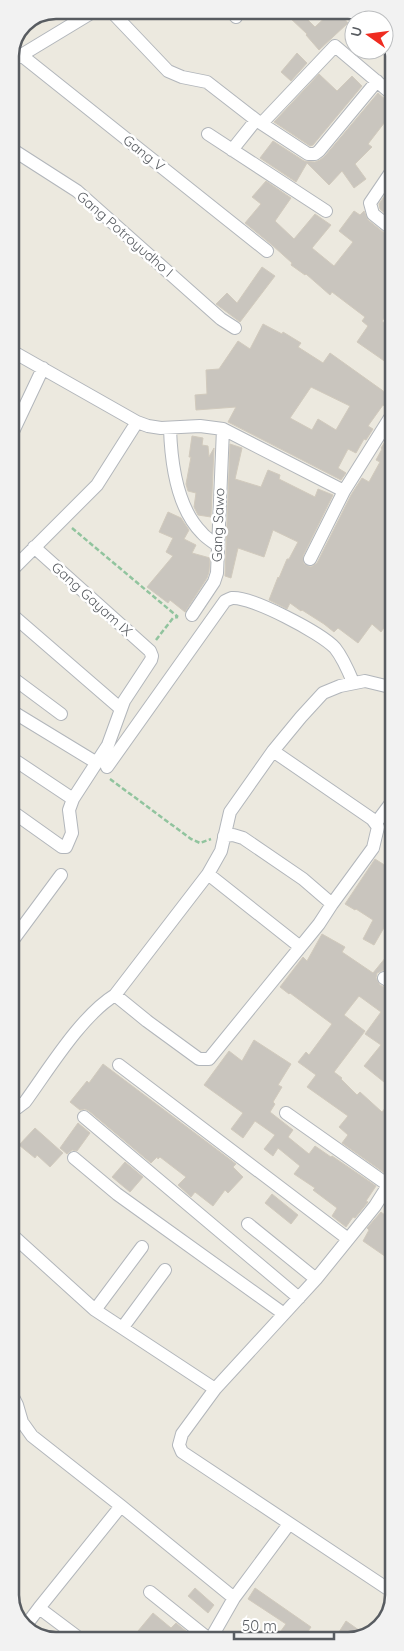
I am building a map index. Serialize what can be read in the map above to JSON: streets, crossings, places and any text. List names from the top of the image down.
{
  "streets": {
    "street": [
      "Gang V",
      "Gang Potroyudho I",
      "Gang Sawo",
      "Gang Gayam IX"
    ]
  },
  "scale_bar": "50 m",
  "north": "left"
}
